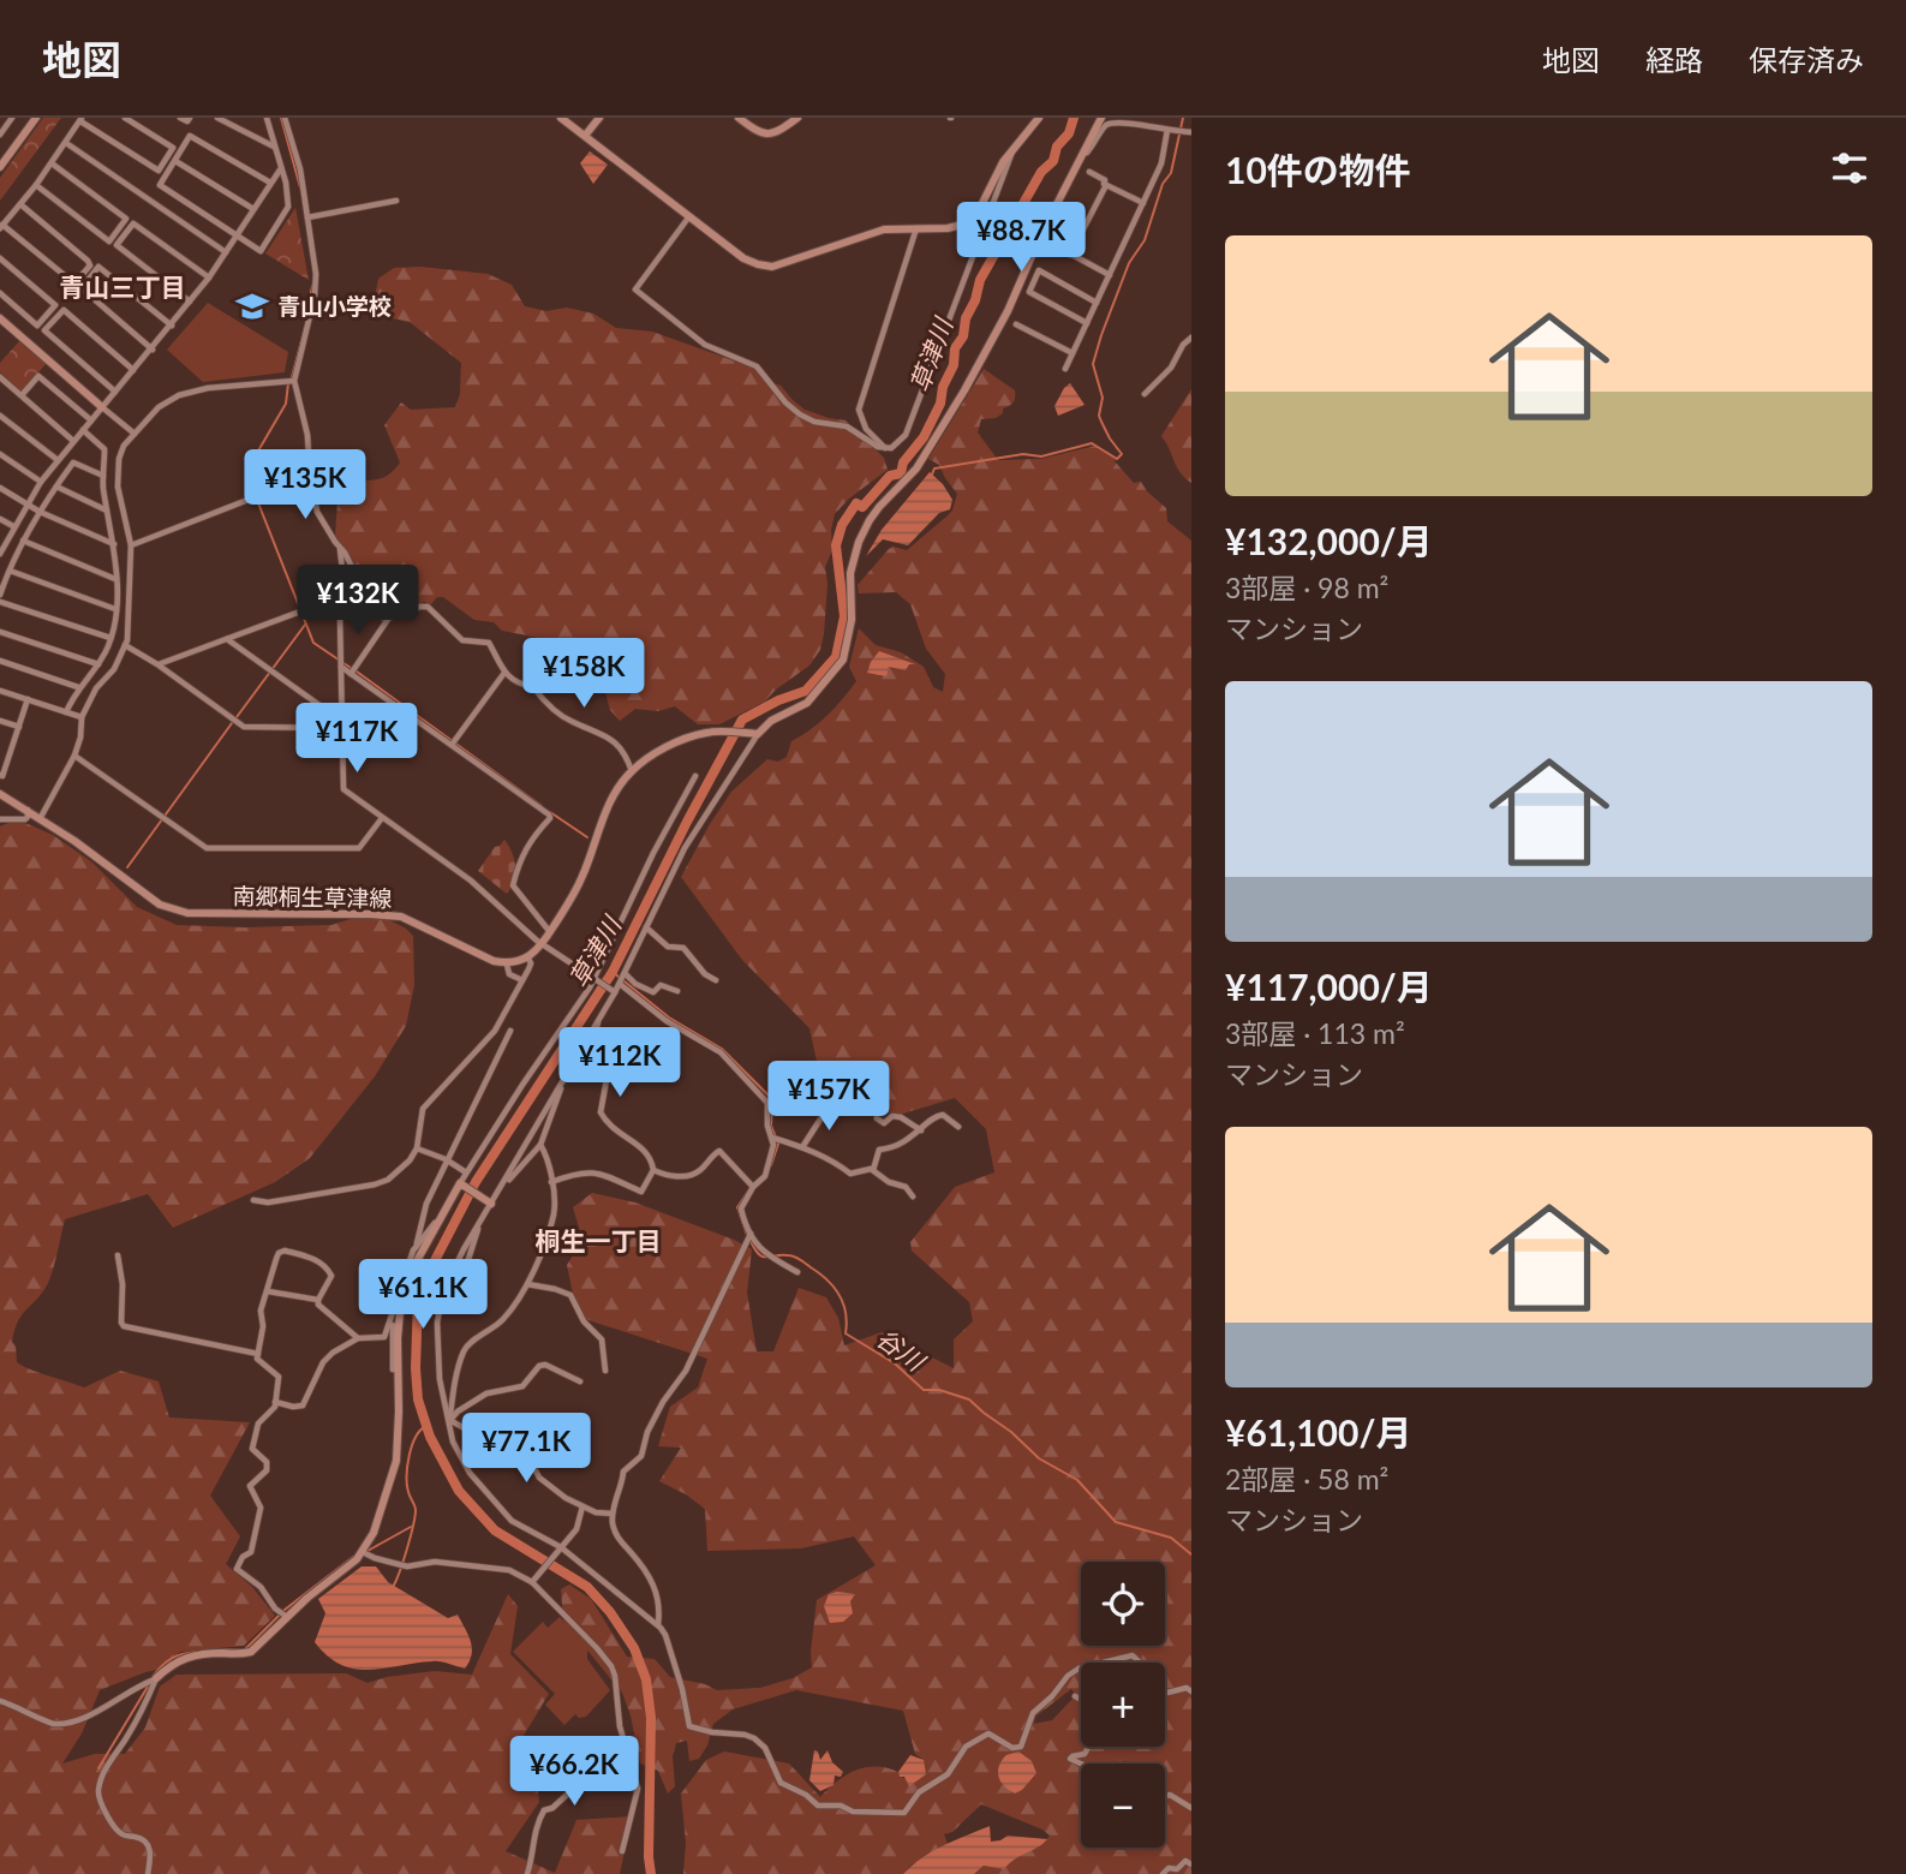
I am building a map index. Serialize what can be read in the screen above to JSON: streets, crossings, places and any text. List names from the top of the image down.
{
  "streets": {
    "main road": ["南郷桐生草津線"]
  },
  "districts": ["青山三丁目", "桐生一丁目"],
  "water": ["草津川", "谷川"],
  "places": {
    "school or university": ["青山小学校"]
  },
  "page": {
    "header": "地図",
    "nav": ["地図", "経路", "保存済み"],
    "heading": "10件の物件",
    "price": [
      "¥88.7K",
      "¥135K",
      "¥132K",
      "¥158K",
      "¥117K",
      "¥112K",
      "¥157K",
      "¥61.1K",
      "¥77.1K",
      "¥66.2K"
    ],
    "list": [
      {
        "name": "¥132,000/月",
        "note": "3部屋 · 98 m² · マンション"
      },
      {
        "name": "¥117,000/月",
        "note": "3部屋 · 113 m² · マンション"
      },
      {
        "name": "¥61,100/月",
        "note": "2部屋 · 58 m² · マンション"
      }
    ],
    "map_buttons": ["+", "−"]
  }
}
